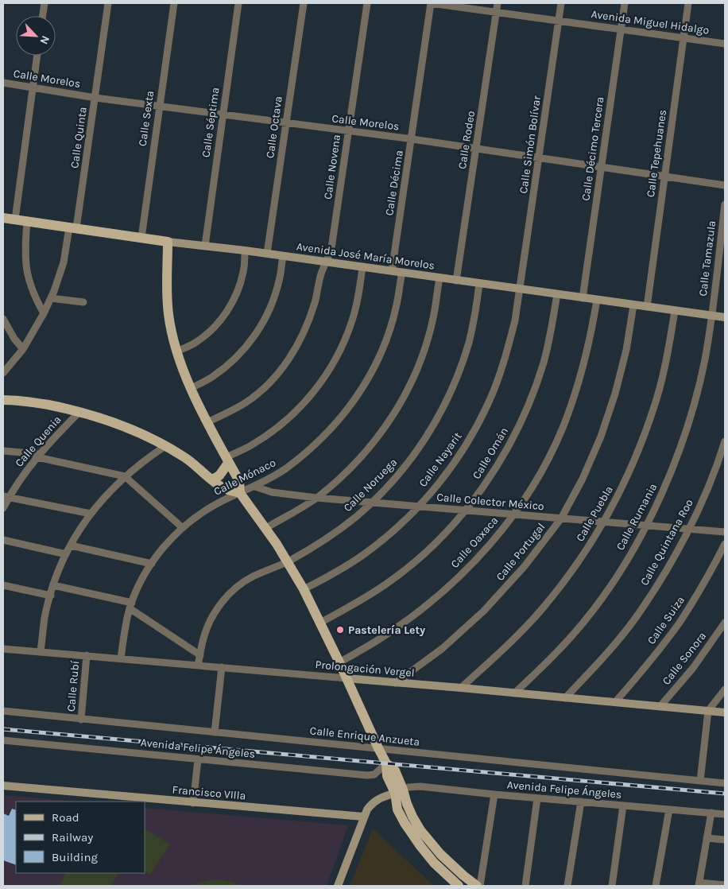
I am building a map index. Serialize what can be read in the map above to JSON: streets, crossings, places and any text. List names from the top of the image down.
{
  "streets": {
    "main road": ["Avenida José María Morelos"],
    "street": [
      "Avenida Miguel Hidalgo",
      "Calle Morelos",
      "Calle Sexta",
      "Calle Séptima",
      "Calle Octava",
      "Calle Quinta",
      "Calle Rodeo",
      "Calle Simón Bolívar",
      "Calle Décimo Tercera",
      "Calle Tepehuanes",
      "Calle Novena",
      "Calle Décima",
      "Calle Tamazula",
      "Calle Quenia",
      "Calle Omán",
      "Calle Nayarit",
      "Calle Mónaco",
      "Calle Noruega",
      "Calle Colector México",
      "Calle Puebla",
      "Calle Rumania",
      "Calle Oaxaca",
      "Calle Quintana Roo",
      "Calle Portugal",
      "Calle Suiza",
      "Calle Sonora",
      "Prolongación Vergel",
      "Calle Rubí",
      "Calle Enrique Anzueta",
      "Avenida Felipe Ángeles",
      "Francisco VIlla"
    ]
  },
  "crossings": [
    ["Avenida Miguel Hidalgo", "Calle Rodeo"],
    ["Avenida Miguel Hidalgo", "Calle Simón Bolívar"],
    ["Avenida Miguel Hidalgo", "Calle Décimo Tercera"],
    ["Avenida Miguel Hidalgo", "Calle Tepehuanes"],
    ["Avenida Miguel Hidalgo", "Calle Décima"],
    ["Calle Morelos", "Calle Sexta"],
    ["Calle Morelos", "Calle Séptima"],
    ["Calle Morelos", "Calle Octava"],
    ["Calle Morelos", "Calle Quinta"],
    ["Calle Morelos", "Calle Rodeo"],
    ["Calle Morelos", "Calle Simón Bolívar"],
    ["Calle Morelos", "Calle Décimo Tercera"],
    ["Calle Morelos", "Calle Tepehuanes"],
    ["Calle Morelos", "Calle Novena"],
    ["Calle Morelos", "Calle Décima"],
    ["Calle Sexta", "Avenida José María Morelos"],
    ["Calle Séptima", "Avenida José María Morelos"],
    ["Calle Octava", "Avenida José María Morelos"],
    ["Calle Quinta", "Avenida José María Morelos"],
    ["Calle Rodeo", "Avenida José María Morelos"],
    ["Calle Simón Bolívar", "Avenida José María Morelos"],
    ["Calle Simón Bolívar", "Calle Nayarit"],
    ["Calle Décimo Tercera", "Avenida José María Morelos"],
    ["Calle Tepehuanes", "Avenida José María Morelos"],
    ["Calle Novena", "Avenida José María Morelos"],
    ["Calle Décima", "Avenida José María Morelos"],
    ["Avenida José María Morelos", "Calle Tamazula"],
    ["Avenida José María Morelos", "Calle Omán"],
    ["Avenida José María Morelos", "Calle Nayarit"],
    ["Avenida José María Morelos", "Calle Mónaco"],
    ["Avenida José María Morelos", "Calle Noruega"],
    ["Avenida José María Morelos", "Calle Puebla"],
    ["Avenida José María Morelos", "Calle Rumania"],
    ["Avenida José María Morelos", "Calle Oaxaca"],
    ["Avenida José María Morelos", "Calle Portugal"],
    ["Calle Tamazula", "Calle Rumania"],
    ["Calle Omán", "Calle Colector México"],
    ["Calle Nayarit", "Calle Colector México"],
    ["Calle Mónaco", "Calle Colector México"],
    ["Calle Mónaco", "Prolongación Vergel"],
    ["Calle Noruega", "Calle Colector México"],
    ["Calle Noruega", "Prolongación Vergel"],
    ["Calle Colector México", "Calle Puebla"],
    ["Calle Colector México", "Calle Rumania"],
    ["Calle Colector México", "Calle Oaxaca"],
    ["Calle Colector México", "Calle Quintana Roo"],
    ["Calle Colector México", "Calle Portugal"],
    ["Calle Puebla", "Prolongación Vergel"],
    ["Calle Rumania", "Prolongación Vergel"],
    ["Calle Quintana Roo", "Prolongación Vergel"],
    ["Calle Portugal", "Prolongación Vergel"],
    ["Calle Suiza", "Prolongación Vergel"],
    ["Calle Sonora", "Prolongación Vergel"],
    ["Prolongación Vergel", "Calle Rubí"],
    ["Calle Rubí", "Calle Enrique Anzueta"]
  ],
  "places": ["Pastelería Lety"],
  "legend": ["Road", "Railway", "Building"],
  "north": "bottom right"
}
